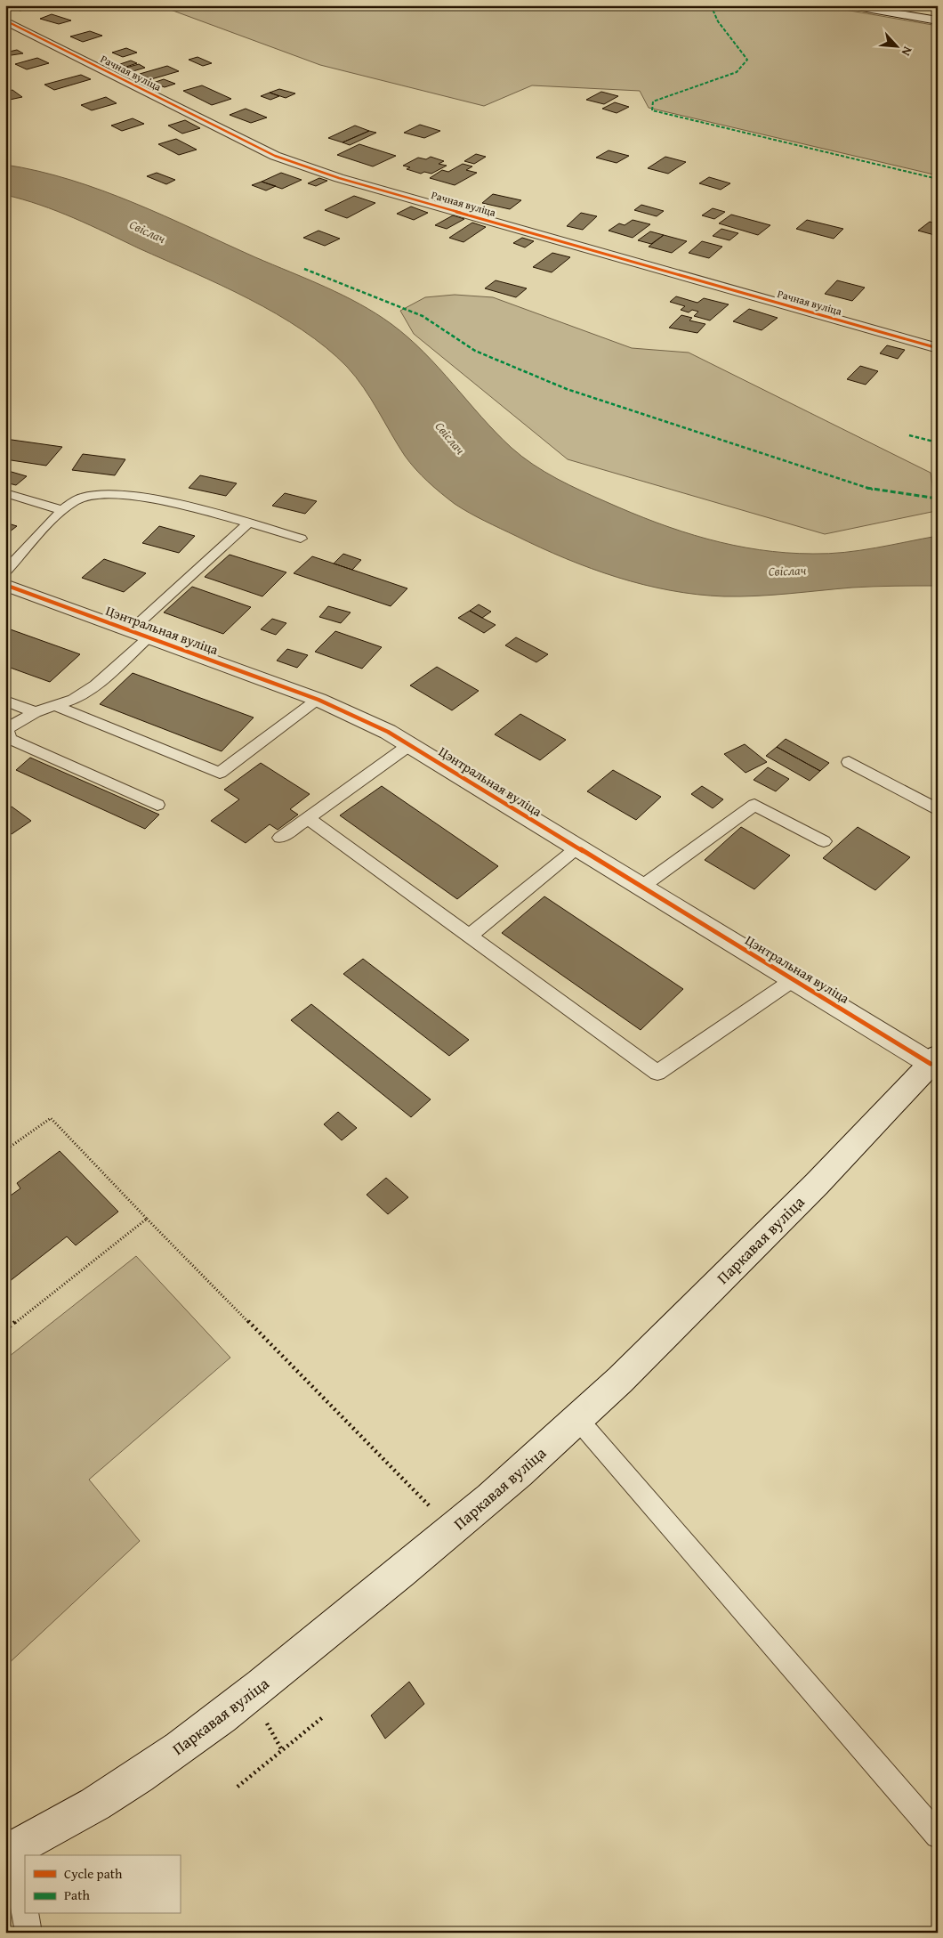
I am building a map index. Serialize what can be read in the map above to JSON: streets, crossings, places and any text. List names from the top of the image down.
{
  "streets": {
    "street": ["Рачная вуліца", "Цэнтральная вуліца", "Паркавая вуліца"]
  },
  "crossings": [
    ["Цэнтральная вуліца", "Паркавая вуліца"]
  ],
  "water": ["Свіслач"],
  "legend": ["Cycle path", "Path"],
  "north": "bottom right"
}
